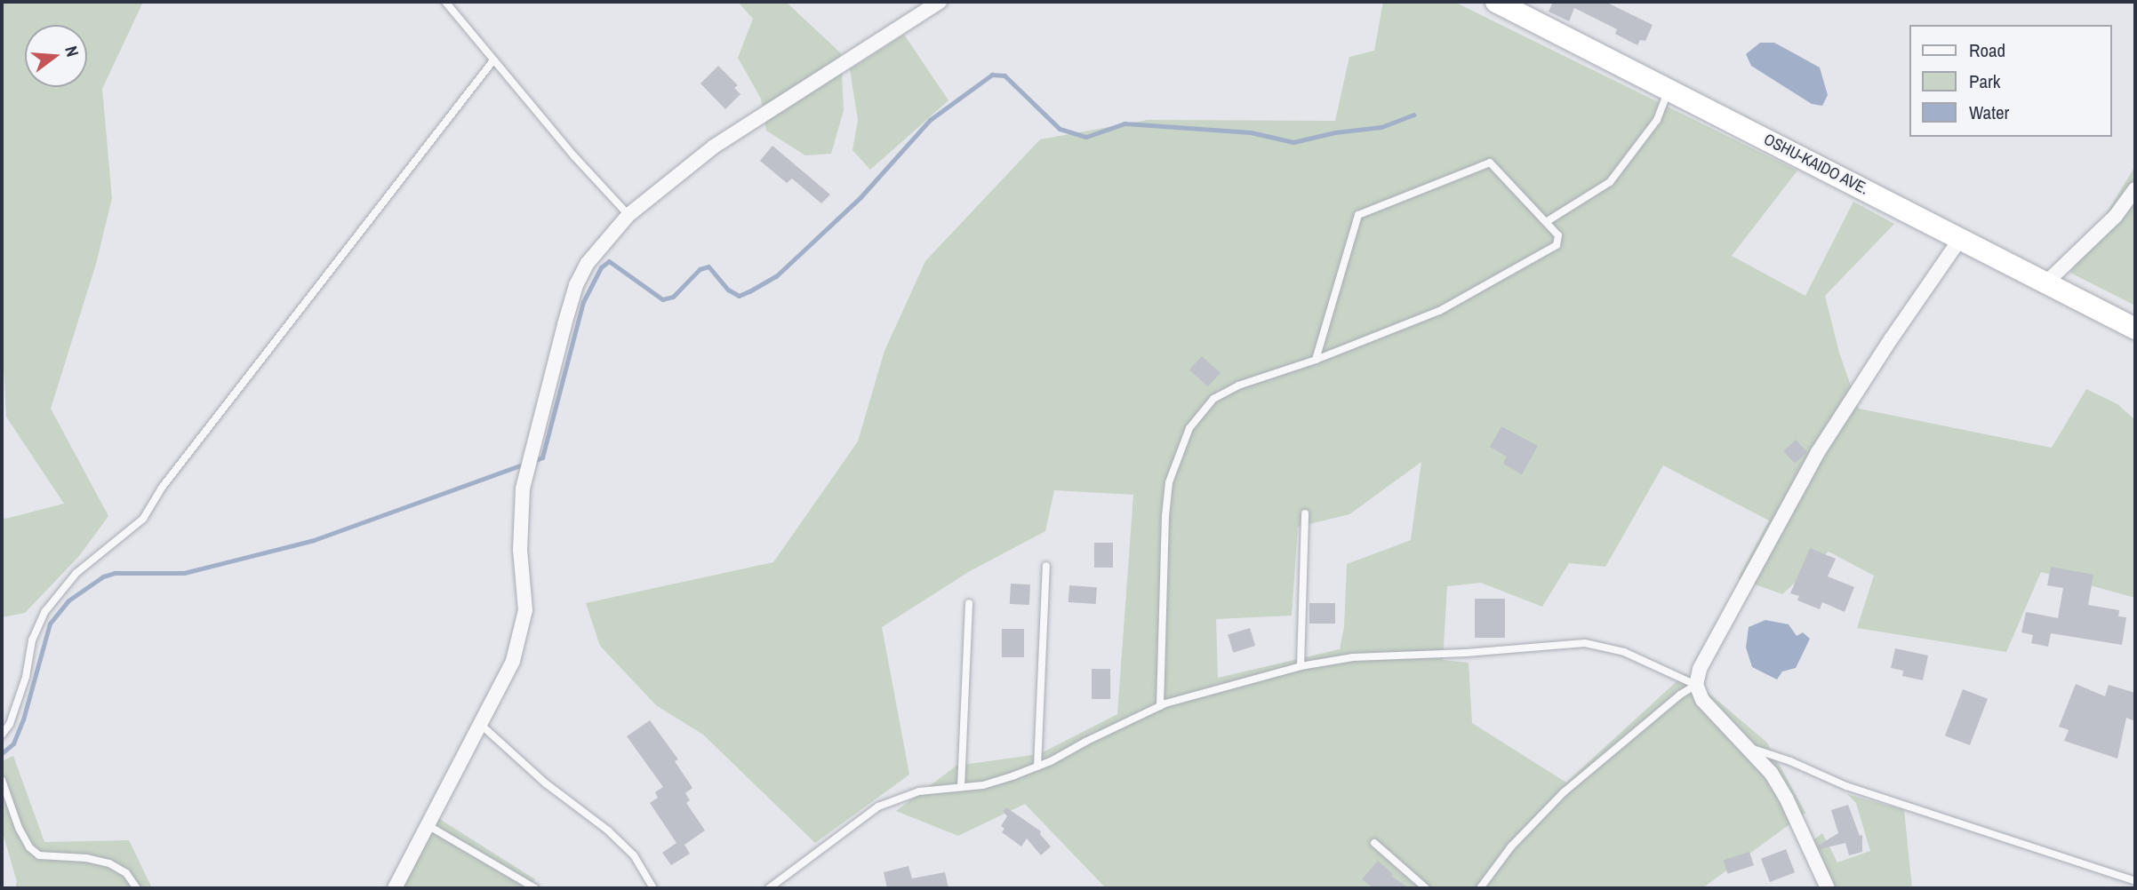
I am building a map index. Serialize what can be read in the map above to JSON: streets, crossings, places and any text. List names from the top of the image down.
{
  "streets": {
    "highway": ["OSHU-KAIDO AVE."]
  },
  "legend": ["Road", "Park", "Water"],
  "north": "right"
}
